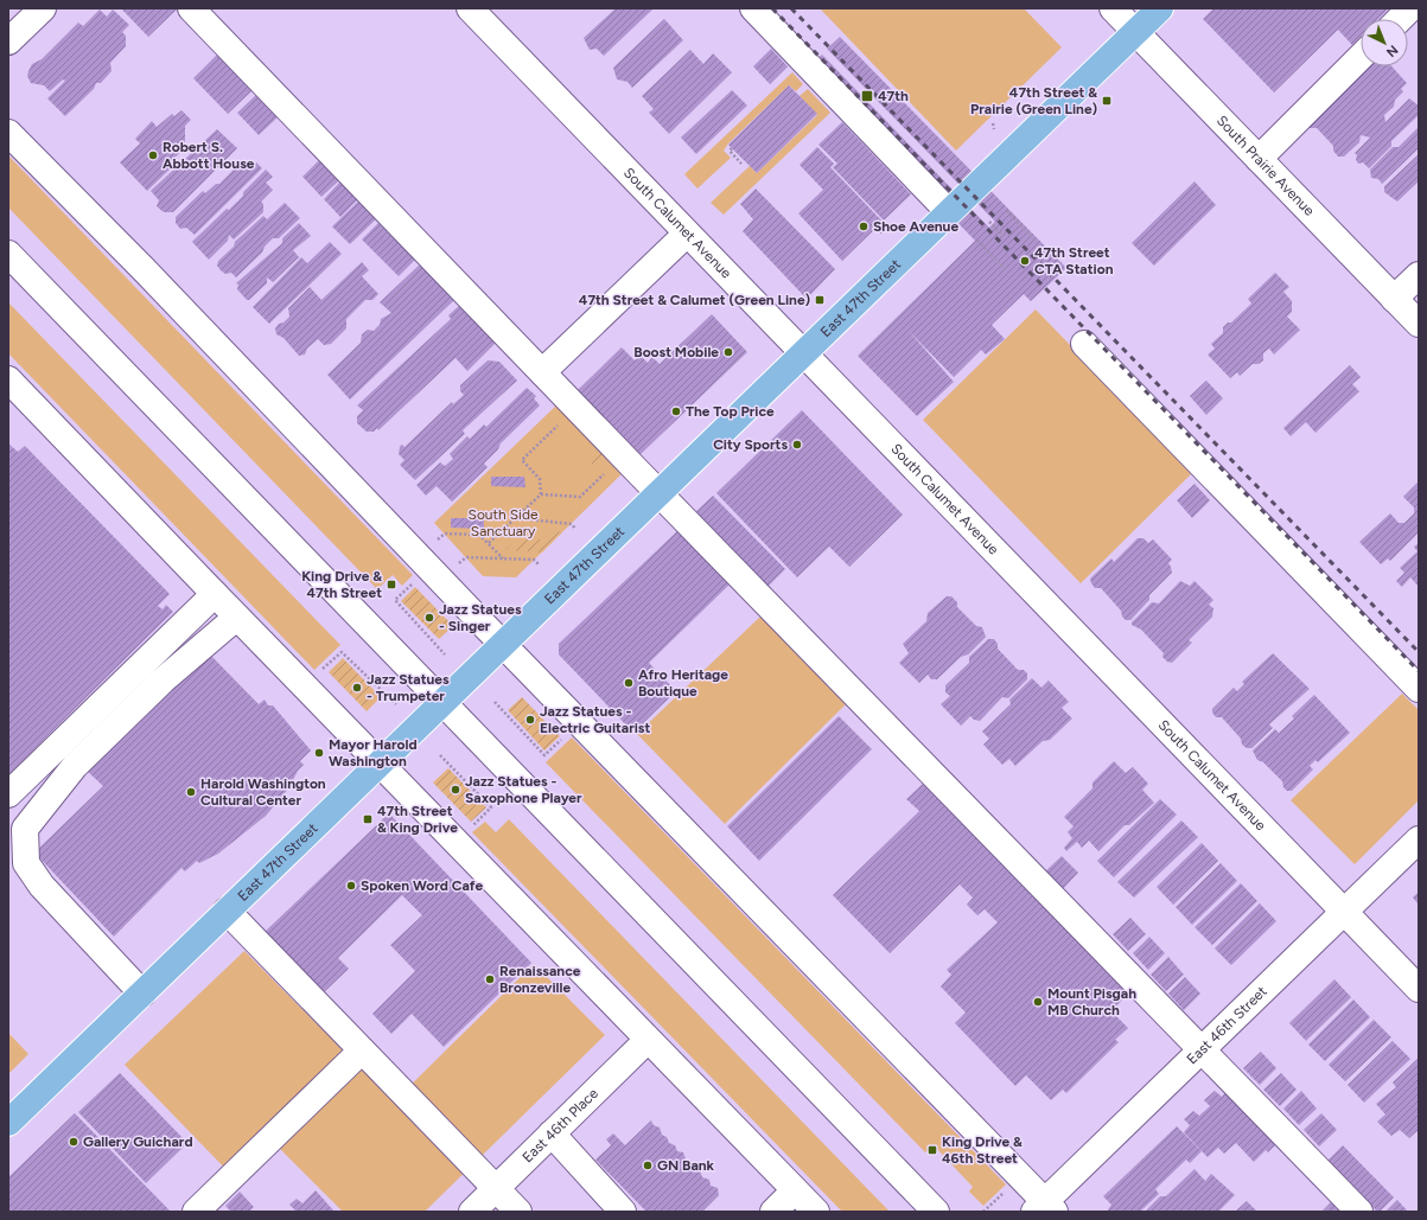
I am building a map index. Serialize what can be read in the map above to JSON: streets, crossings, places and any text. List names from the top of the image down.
{
  "streets": {
    "main road": ["East 47th Street"],
    "street": [
      "South Prairie Avenue",
      "South Calumet Avenue",
      "East 46th Street",
      "East 46th Place"
    ]
  },
  "crossings": [
    ["South Prairie Avenue", "East 47th Street"],
    ["South Calumet Avenue", "East 47th Street"],
    ["South Calumet Avenue", "East 46th Street"]
  ],
  "parks": ["South Side Sanctuary"],
  "places": {
    "transit": [
      "47th",
      "47th Street & Prairie (Green Line)",
      "47th Street & Calumet (Green Line)",
      "King Drive & 47th Street",
      "47th Street & King Drive",
      "King Drive & 46th Street"
    ],
    "other": [
      "Robert S. Abbott House",
      "Shoe Avenue",
      "47th Street CTA Station",
      "Boost Mobile",
      "The Top Price",
      "City Sports",
      "Jazz Statues - Singer",
      "Afro Heritage Boutique",
      "Jazz Statues - Trumpeter",
      "Jazz Statues - Electric Guitarist",
      "Mayor Harold Washington",
      "Jazz Statues - Saxophone Player",
      "Harold Washington Cultural Center",
      "Spoken Word Cafe",
      "Renaissance Bronzeville",
      "Mount Pisgah MB Church",
      "Gallery Guichard",
      "GN Bank"
    ]
  },
  "north": "bottom right"
}
